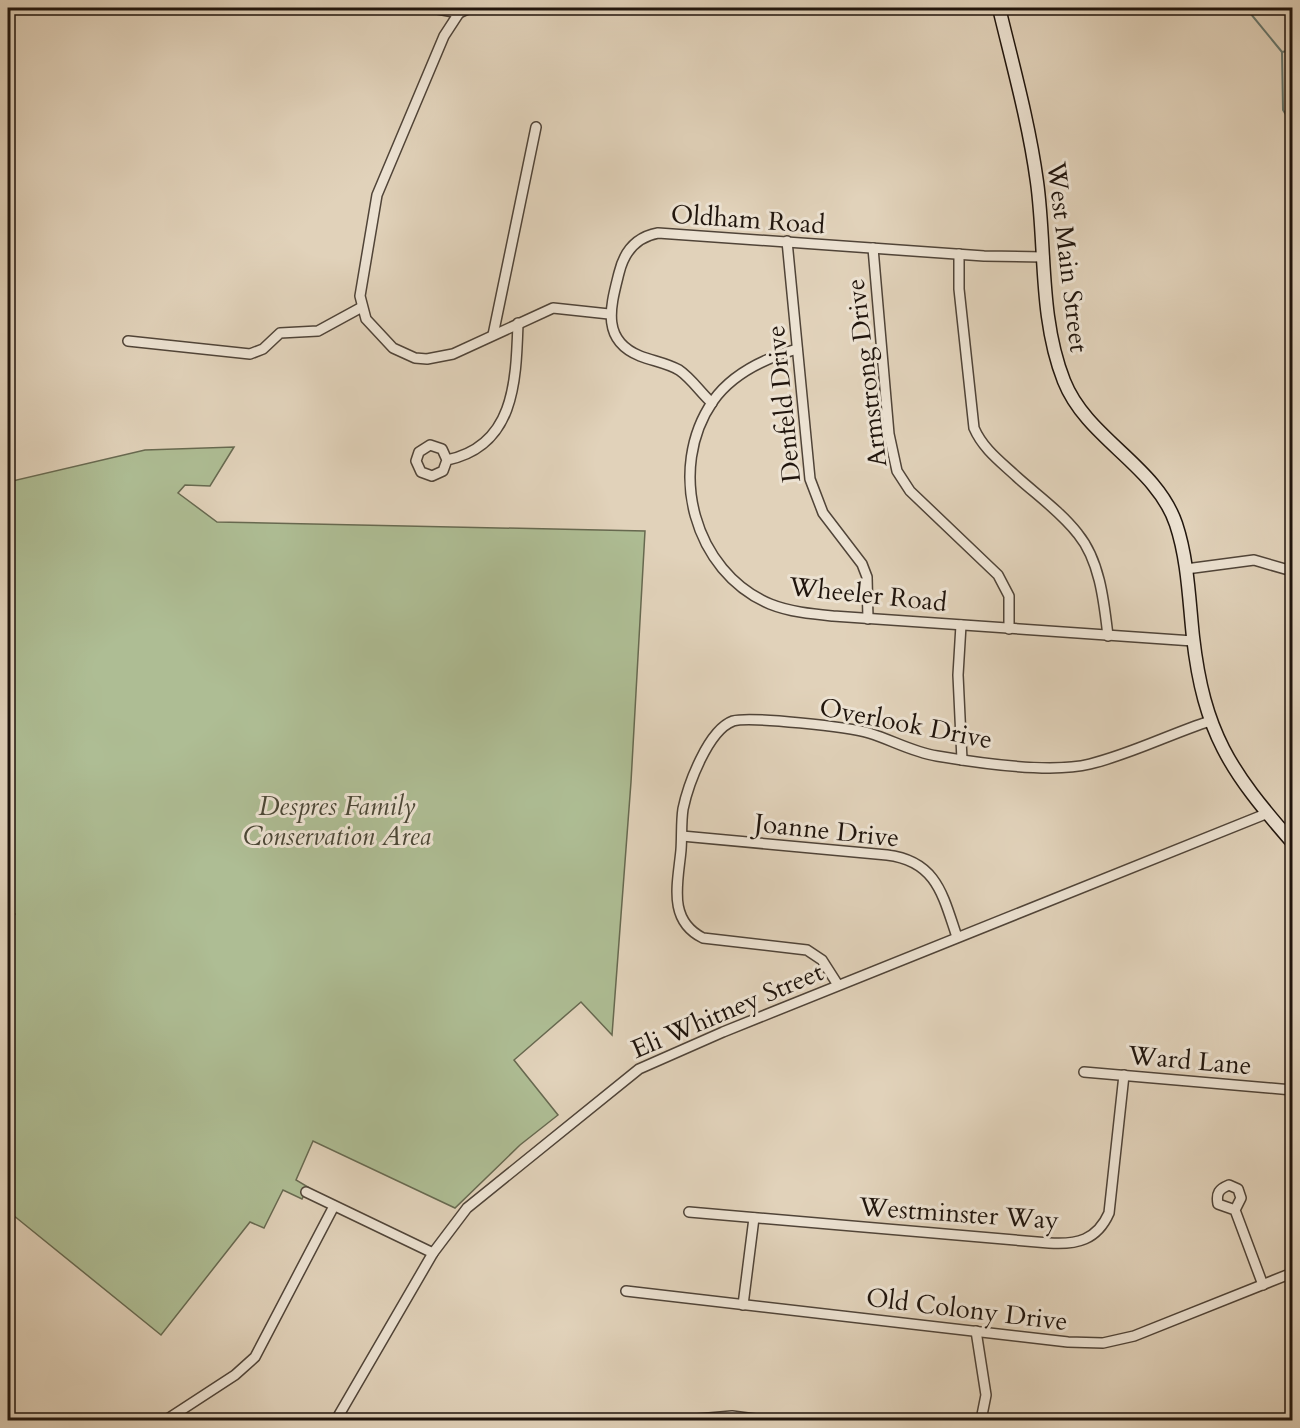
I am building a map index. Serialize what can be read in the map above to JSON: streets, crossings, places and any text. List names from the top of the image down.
{
  "streets": {
    "street": [
      "Oldham Road",
      "West Main Street",
      "Armstrong Drive",
      "Denfeld Drive",
      "Wheeler Road",
      "Overlook Drive",
      "Joanne Drive",
      "Eli Whitney Street",
      "Ward Lane",
      "Westminster Way",
      "Old Colony Drive"
    ]
  },
  "crossings": [
    ["Oldham Road", "West Main Street"],
    ["Oldham Road", "Armstrong Drive"],
    ["Oldham Road", "Denfeld Drive"],
    ["West Main Street", "Wheeler Road"],
    ["West Main Street", "Overlook Drive"],
    ["West Main Street", "Eli Whitney Street"],
    ["Armstrong Drive", "Wheeler Road"],
    ["Denfeld Drive", "Wheeler Road"],
    ["Overlook Drive", "Joanne Drive"],
    ["Overlook Drive", "Eli Whitney Street"],
    ["Joanne Drive", "Eli Whitney Street"],
    ["Ward Lane", "Westminster Way"]
  ],
  "parks": ["Despres Family Conservation Area"]
}
